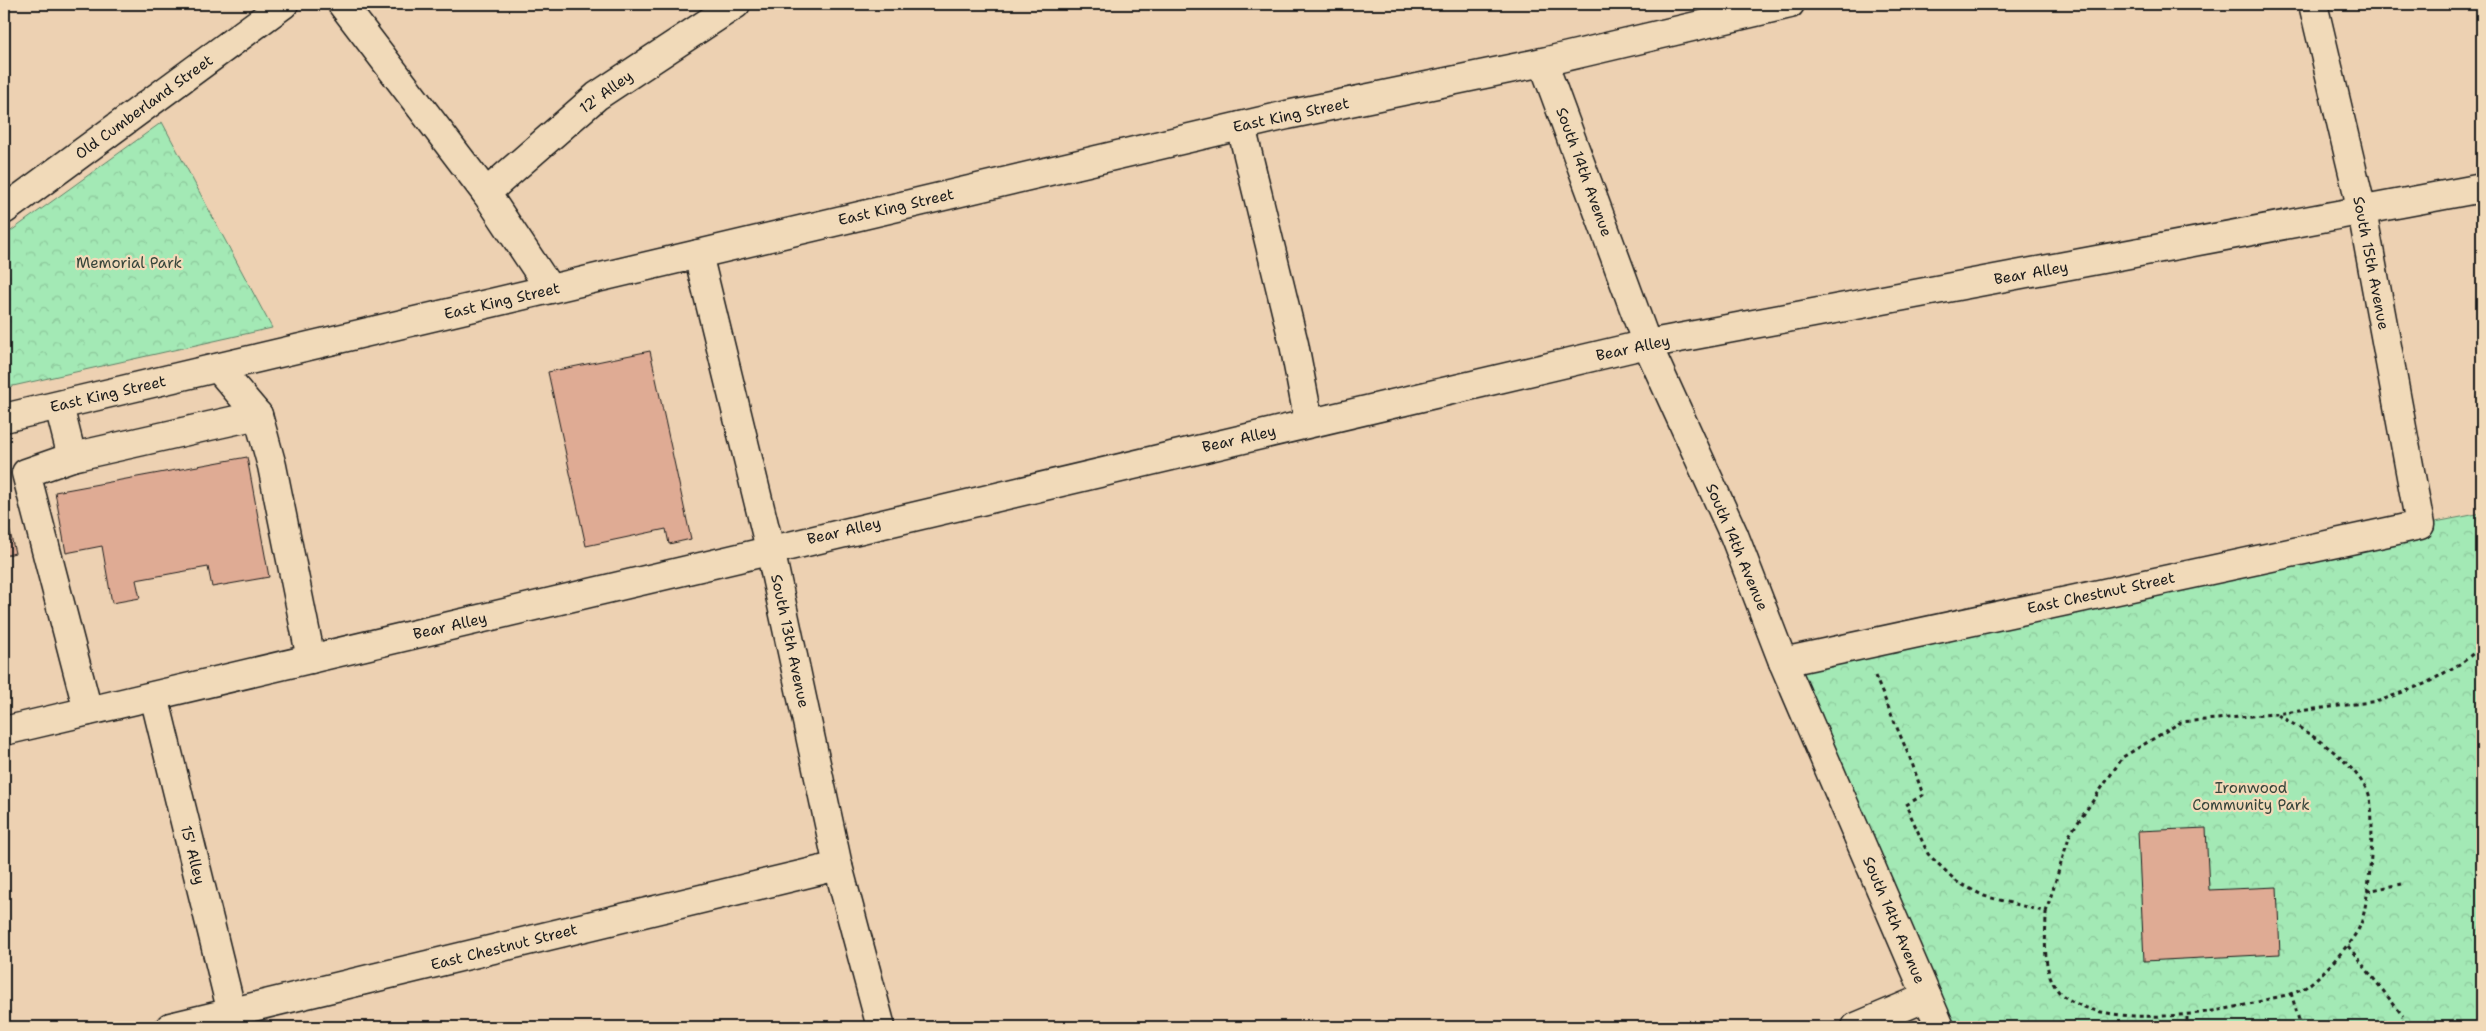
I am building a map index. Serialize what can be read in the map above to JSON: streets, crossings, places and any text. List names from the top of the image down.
{
  "streets": {
    "street": [
      "12' Alley",
      "Old Cumberland Street",
      "East King Street",
      "South 14th Avenue",
      "South 15th Avenue",
      "Bear Alley",
      "East Chestnut Street",
      "South 13th Avenue",
      "15' Alley"
    ]
  },
  "crossings": [
    ["East King Street", "South 14th Avenue"],
    ["East King Street", "South 13th Avenue"],
    ["South 14th Avenue", "Bear Alley"],
    ["South 14th Avenue", "East Chestnut Street"],
    ["South 15th Avenue", "Bear Alley"],
    ["South 15th Avenue", "East Chestnut Street"],
    ["Bear Alley", "South 13th Avenue"],
    ["Bear Alley", "15' Alley"],
    ["East Chestnut Street", "South 13th Avenue"],
    ["East Chestnut Street", "15' Alley"]
  ],
  "parks": ["Memorial Park", "Ironwood Community Park"]
}
